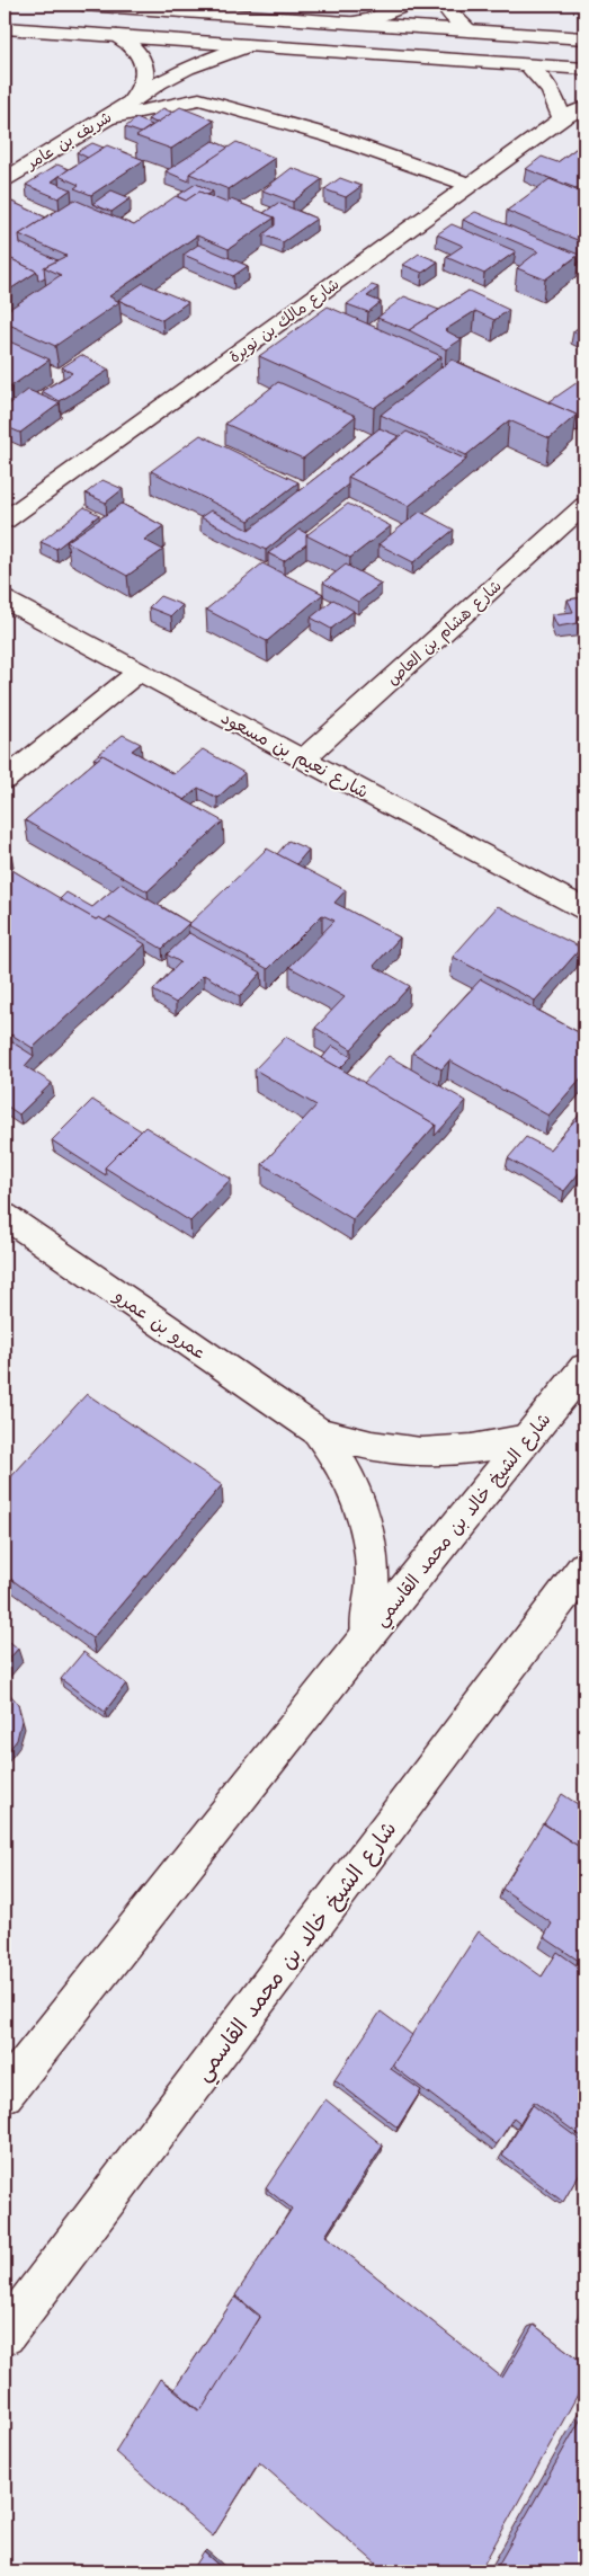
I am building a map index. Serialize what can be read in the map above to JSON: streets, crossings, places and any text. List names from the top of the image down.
{
  "streets": {
    "street": [
      "شريف بن عامر",
      "شارع مالك بن نويرة",
      "شارع هشام بن العاص",
      "شارع نعيم بن مسعود",
      "عمرو بن عمرو",
      "شارع الشيخ خالد بن محمد القاسمي"
    ]
  },
  "crossings": [
    ["شارع هشام بن العاص", "شارع نعيم بن مسعود"],
    ["عمرو بن عمرو", "شارع الشيخ خالد بن محمد القاسمي"]
  ]
}
